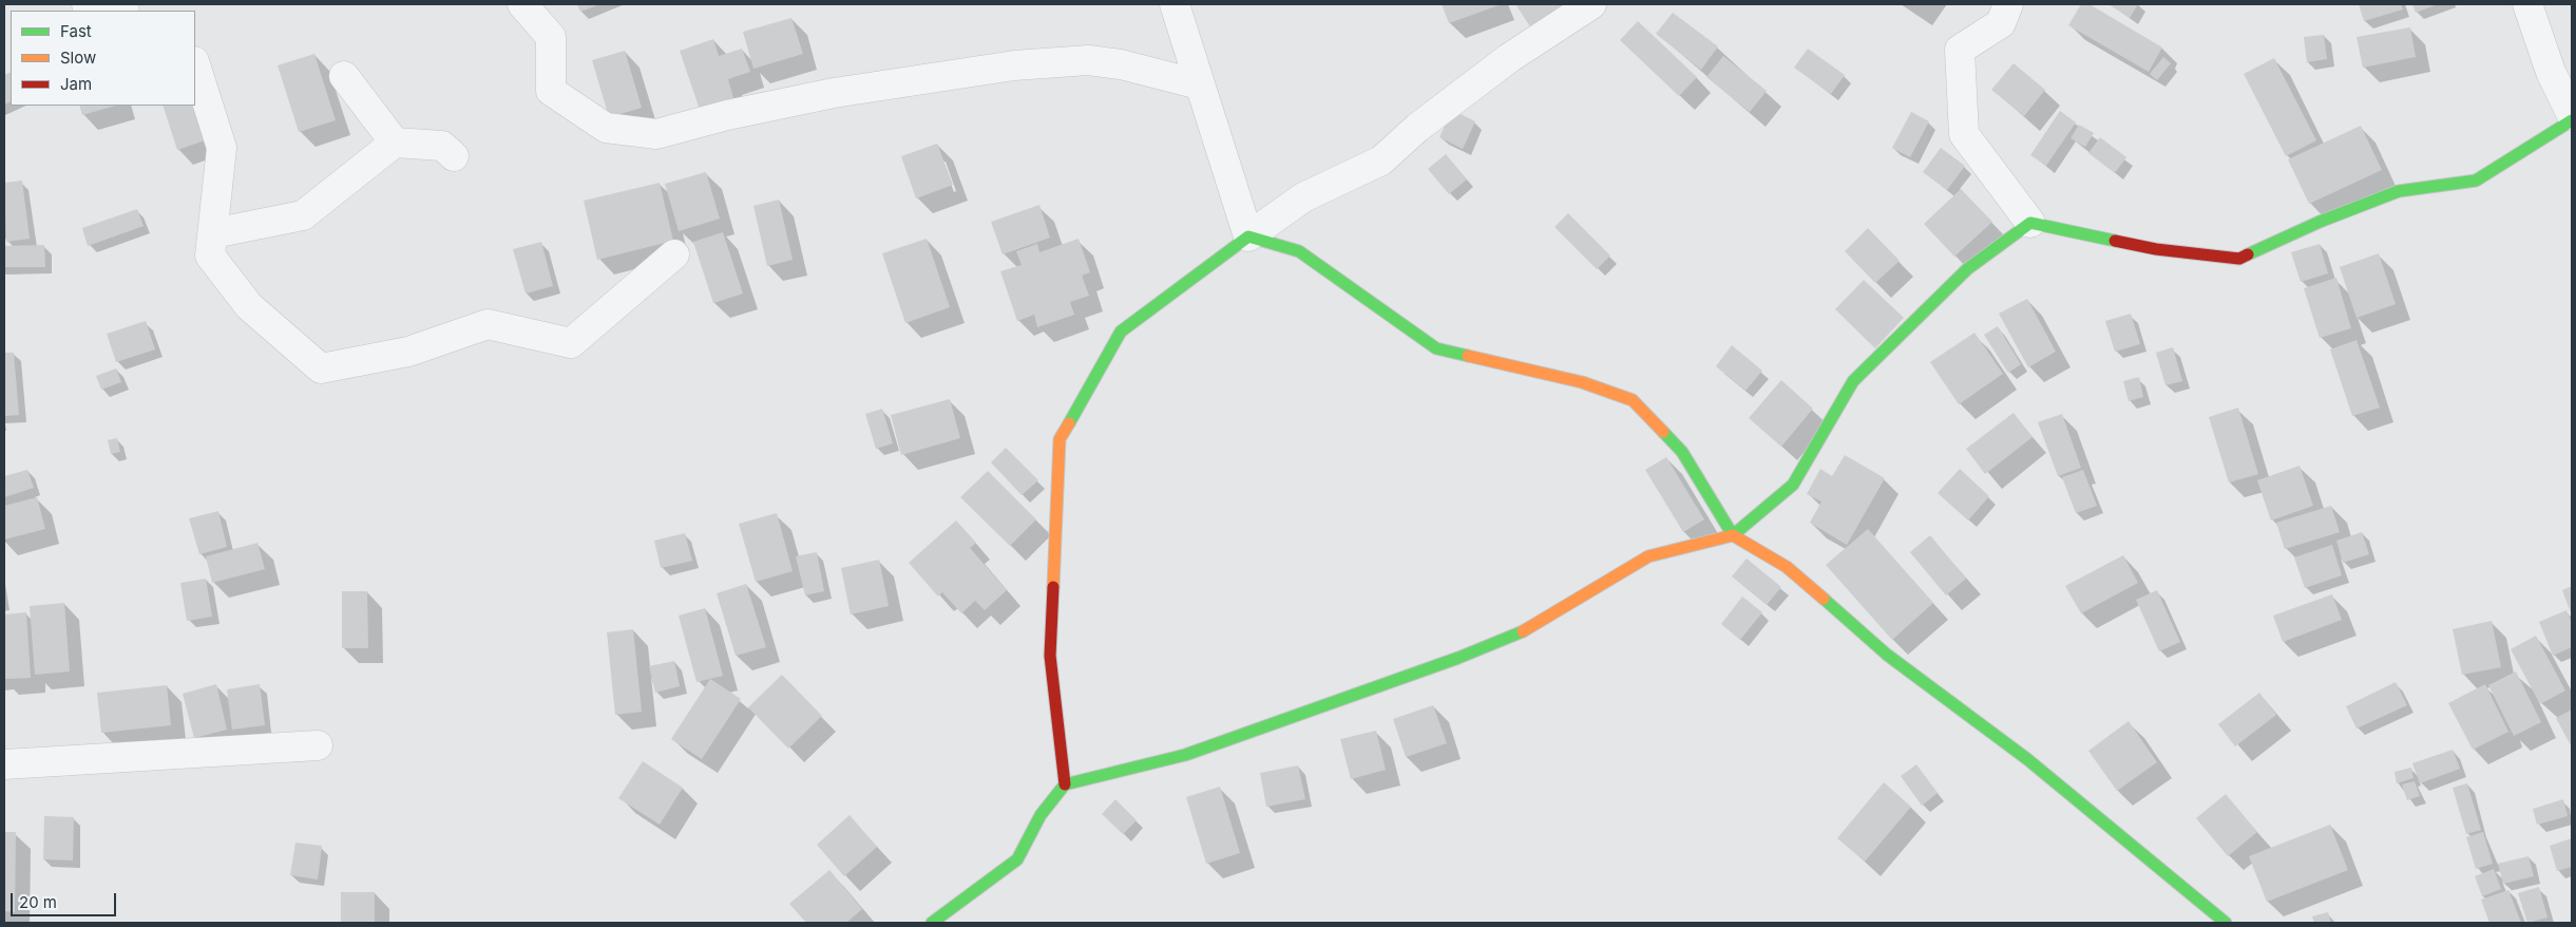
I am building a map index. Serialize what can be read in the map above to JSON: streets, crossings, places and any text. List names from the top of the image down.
{
  "legend": ["Fast", "Slow", "Jam"],
  "scale_bar": "20 m"
}
